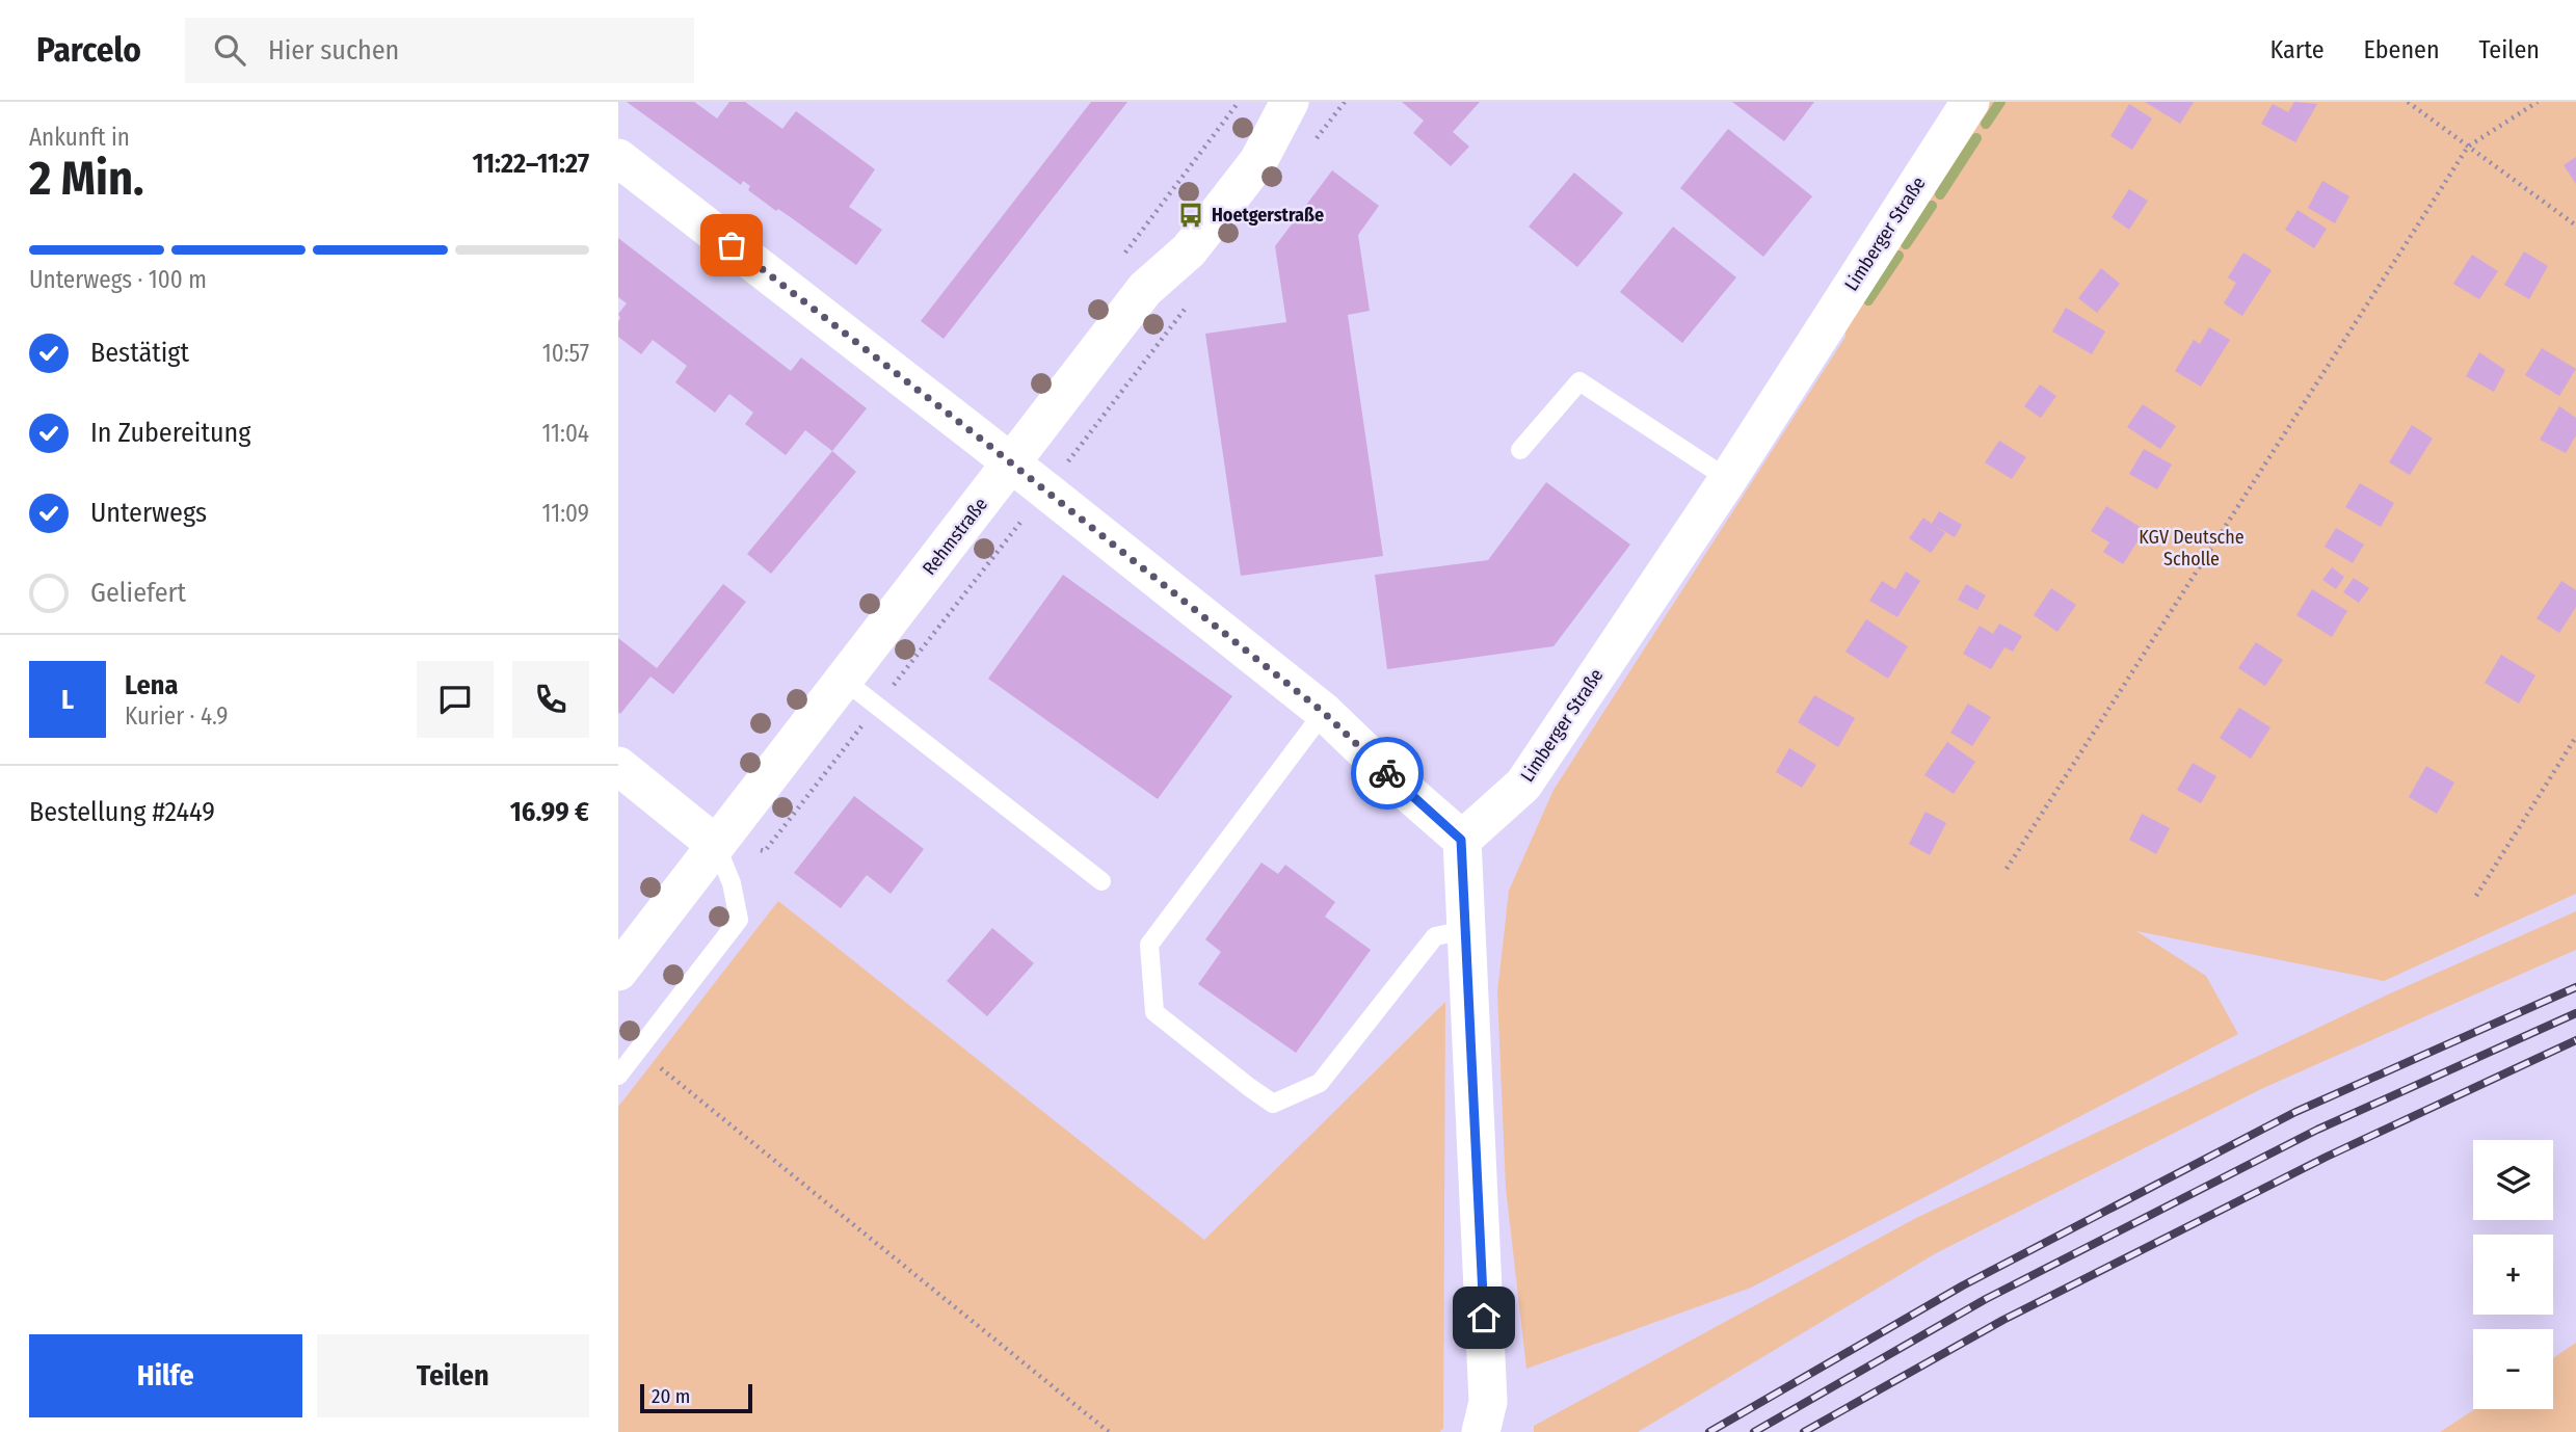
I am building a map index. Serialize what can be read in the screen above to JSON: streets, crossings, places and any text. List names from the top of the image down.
{
  "streets": {
    "street": ["Limberger Straße", "Rehmstraße"]
  },
  "parks": ["KGV Deutsche Scholle"],
  "places": {
    "bus stop": ["Hoetgerstraße"]
  },
  "scale_bar": "20 m",
  "page": {
    "header": "Parcelo",
    "search": "Hier suchen",
    "nav": ["Karte", "Ebenen", "Teilen"],
    "heading": ["2 Min.", "Ankunft in", "11:22–11:27"],
    "panel": [
      "Lena",
      "Kurier · 4.9",
      "Bestellung #2449",
      "16.99 €"
    ],
    "bar": "Unterwegs · 100 m",
    "list": [
      ["Bestätigt", "10:57"],
      ["In Zubereitung", "11:04"],
      ["Unterwegs", "11:09"],
      "Geliefert"
    ],
    "round": "L",
    "map_buttons": ["+", "−"],
    "buttons": ["Hilfe", "Teilen"],
    "scale": "20 m"
  }
}
